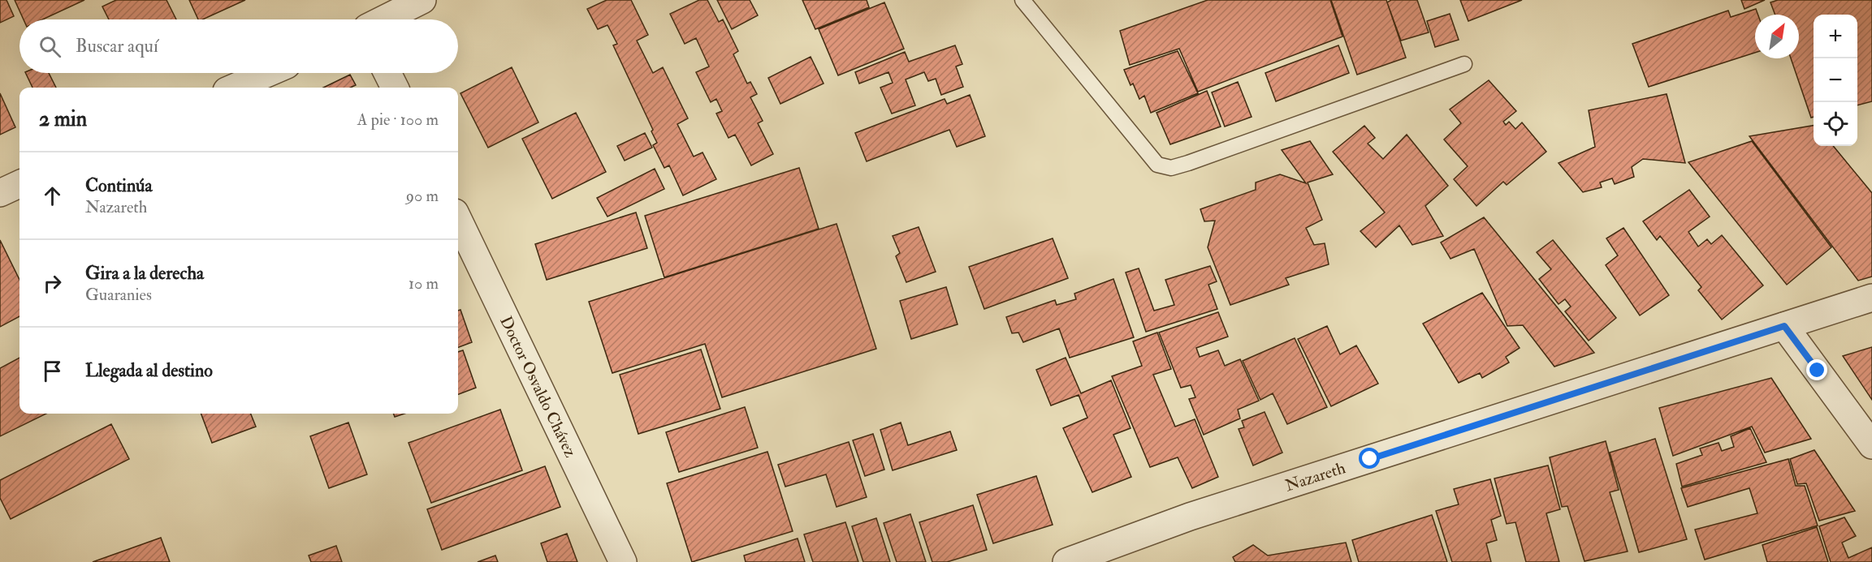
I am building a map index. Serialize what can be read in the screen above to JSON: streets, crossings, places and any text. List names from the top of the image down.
{
  "streets": {
    "street": ["Doctor Osvaldo Chávez", "Nazareth"]
  },
  "north": "top right",
  "page": {
    "map_buttons": ["+", "−"],
    "search": "Buscar aquí",
    "heading": ["2 min", "A pie · 100 m"],
    "list": [
      ["Continúa", "Nazareth", "90 m"],
      ["Gira a la derecha", "Guaranies", "10 m"],
      "Llegada al destino"
    ]
  }
}
